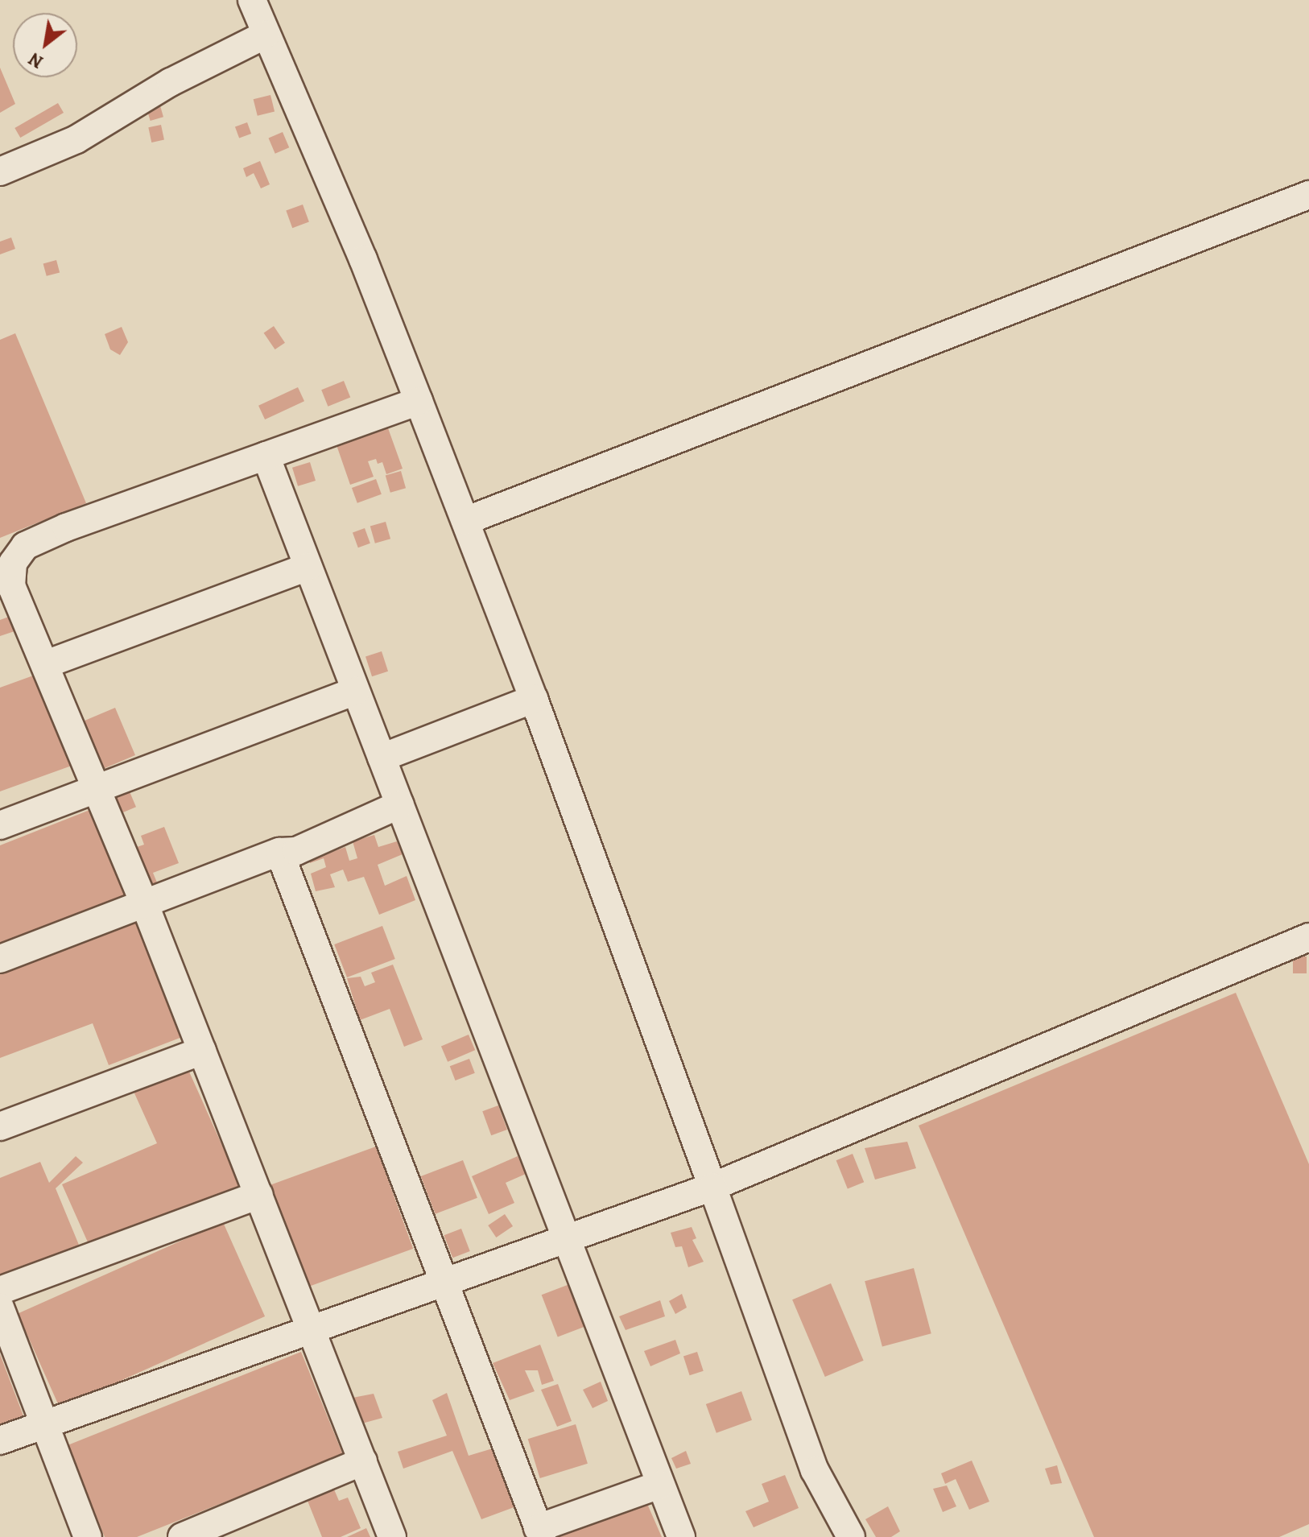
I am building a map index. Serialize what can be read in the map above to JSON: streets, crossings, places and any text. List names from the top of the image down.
{
  "north": "bottom left"
}
